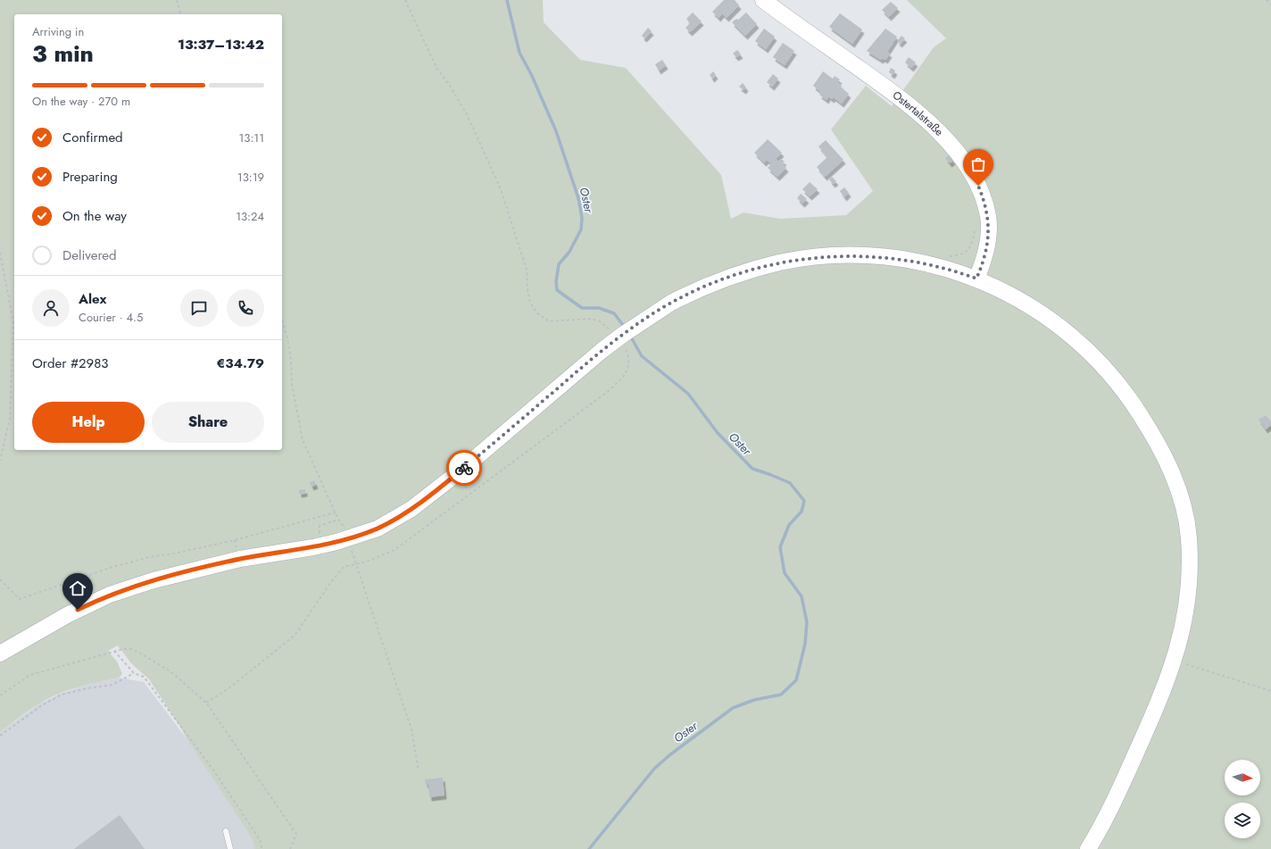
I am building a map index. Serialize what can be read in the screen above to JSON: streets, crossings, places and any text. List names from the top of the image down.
{
  "streets": {
    "main road": ["Ostertalstraße"]
  },
  "water": ["Oster"],
  "north": "right",
  "page": {
    "heading": ["3 min", "Arriving in", "13:37–13:42"],
    "panel": [
      "Alex",
      "Courier · 4.5",
      "Order #2983",
      "€34.79"
    ],
    "bar": "On the way · 270 m",
    "list": [
      ["Confirmed", "13:11"],
      ["Preparing", "13:19"],
      ["On the way", "13:24"],
      "Delivered"
    ],
    "buttons": ["Help", "Share"]
  }
}
